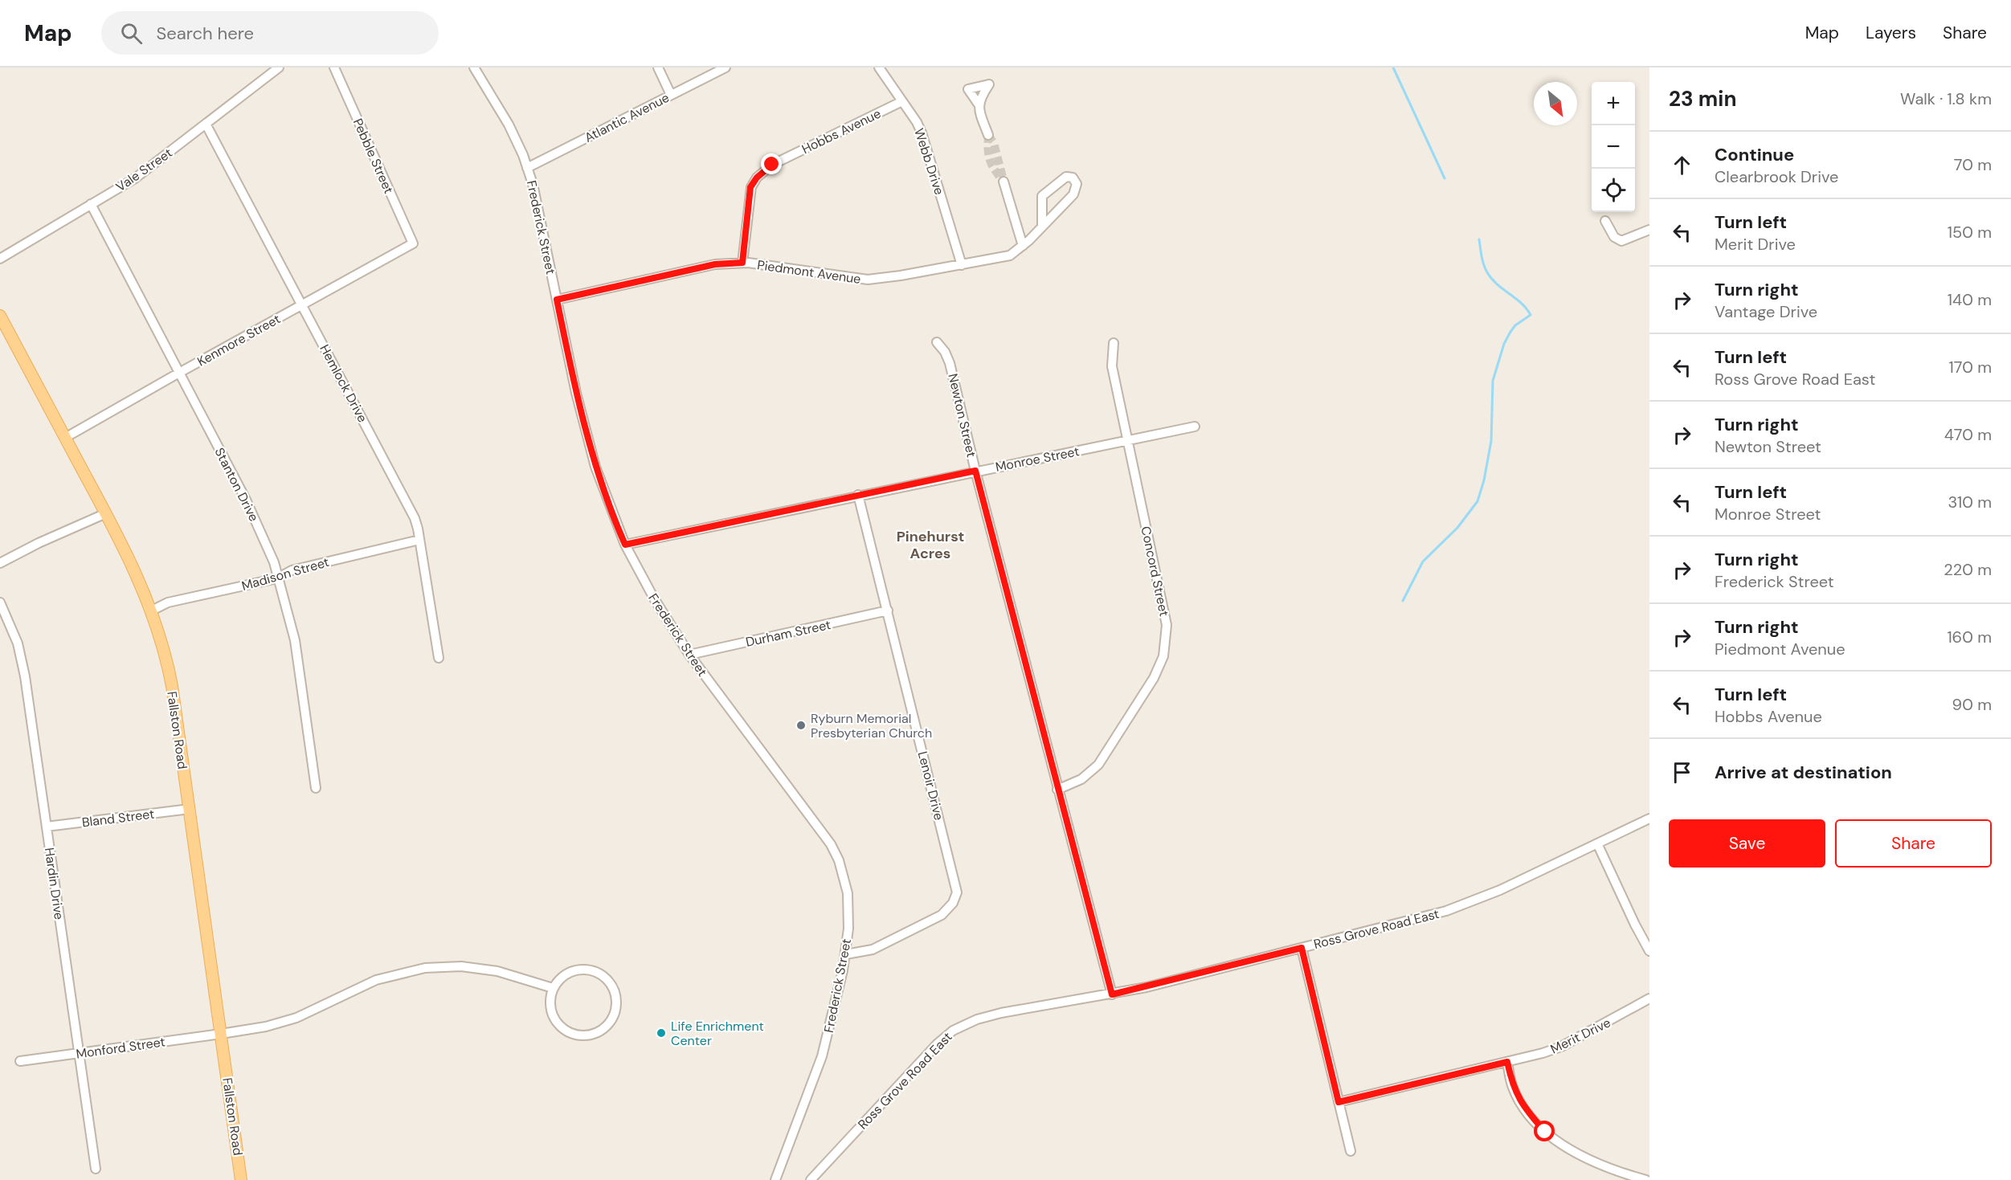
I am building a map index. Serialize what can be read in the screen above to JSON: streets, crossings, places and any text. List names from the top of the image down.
{
  "streets": {
    "main road": ["Fallston Road"],
    "street": [
      "Atlantic Avenue",
      "Hobbs Avenue",
      "Pebble Street",
      "Webb Drive",
      "Vale Street",
      "Frederick Street",
      "Piedmont Avenue",
      "Kenmore Street",
      "Hemlock Drive",
      "Newton Street",
      "Monroe Street",
      "Stanton Drive",
      "Concord Street",
      "Madison Street",
      "Durham Street",
      "Lenoir Drive",
      "Bland Street",
      "Hardin Drive",
      "Ross Grove Road East",
      "Merit Drive",
      "Monford Street"
    ]
  },
  "crossings": [
    ["Atlantic Avenue", "Frederick Street"],
    ["Hobbs Avenue", "Webb Drive"],
    ["Hobbs Avenue", "Piedmont Avenue"],
    ["Pebble Street", "Kenmore Street"],
    ["Webb Drive", "Piedmont Avenue"],
    ["Vale Street", "Hemlock Drive"],
    ["Vale Street", "Stanton Drive"],
    ["Frederick Street", "Piedmont Avenue"],
    ["Frederick Street", "Monroe Street"],
    ["Frederick Street", "Durham Street"],
    ["Frederick Street", "Lenoir Drive"],
    ["Kenmore Street", "Hemlock Drive"],
    ["Kenmore Street", "Stanton Drive"],
    ["Kenmore Street", "Fallston Road"],
    ["Hemlock Drive", "Madison Street"],
    ["Newton Street", "Monroe Street"],
    ["Newton Street", "Concord Street"],
    ["Newton Street", "Ross Grove Road East"],
    ["Monroe Street", "Concord Street"],
    ["Monroe Street", "Lenoir Drive"],
    ["Stanton Drive", "Madison Street"],
    ["Madison Street", "Fallston Road"],
    ["Durham Street", "Lenoir Drive"],
    ["Fallston Road", "Bland Street"],
    ["Fallston Road", "Monford Street"],
    ["Bland Street", "Hardin Drive"],
    ["Hardin Drive", "Monford Street"]
  ],
  "districts": ["Pinehurst Acres"],
  "places": ["Ryburn Memorial Presbyterian Church", "Life Enrichment Center"],
  "north": "bottom right",
  "page": {
    "header": "Map",
    "search": "Search here",
    "nav": ["Map", "Layers", "Share"],
    "heading": ["23 min", "Walk · 1.8 km"],
    "map_buttons": ["+", "−"],
    "list": [
      ["Continue", "Clearbrook Drive", "70 m"],
      ["Turn left", "Merit Drive", "150 m"],
      ["Turn right", "Vantage Drive", "140 m"],
      ["Turn left", "Ross Grove Road East", "170 m"],
      ["Turn right", "Newton Street", "470 m"],
      ["Turn left", "Monroe Street", "310 m"],
      ["Turn right", "Frederick Street", "220 m"],
      ["Turn right", "Piedmont Avenue", "160 m"],
      ["Turn left", "Hobbs Avenue", "90 m"],
      "Arrive at destination"
    ],
    "buttons": ["Save", "Share"]
  }
}
